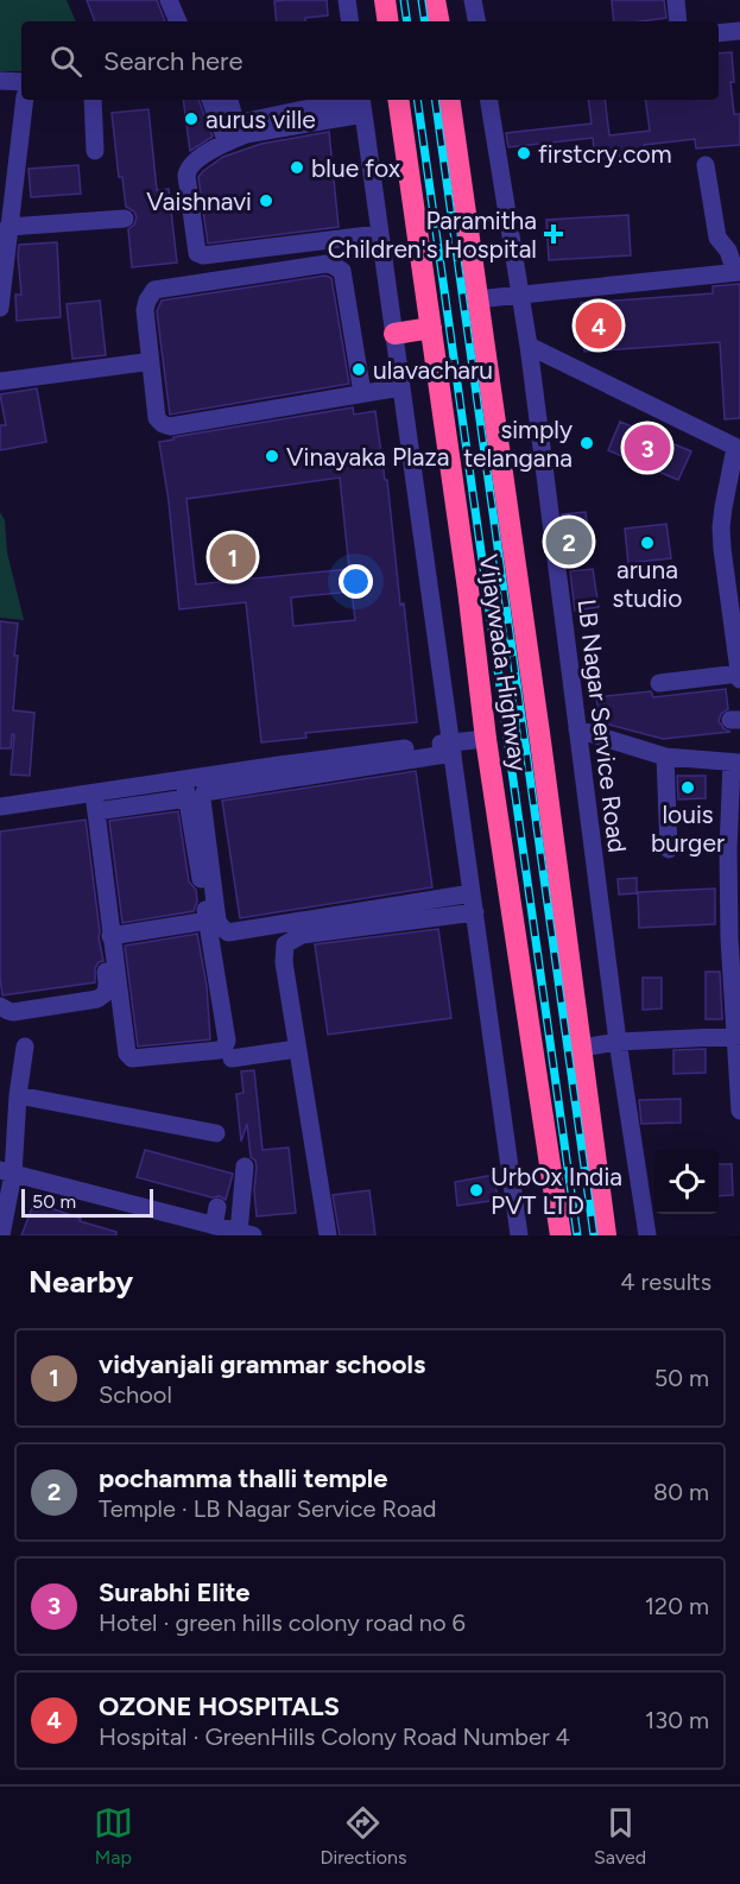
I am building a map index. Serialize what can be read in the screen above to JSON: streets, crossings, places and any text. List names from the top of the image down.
{
  "streets": {
    "highway": ["Vijaywada Highway"],
    "street": ["LB Nagar Service Road"]
  },
  "places": {
    "other": [
      "aurus ville",
      "firstcry.com",
      "blue fox",
      "Vaishnavi",
      "ulavacharu",
      "simply telangana",
      "Vinayaka Plaza",
      "aruna studio",
      "louis burger",
      "UrbOx India PVT LTD"
    ],
    "health": ["Paramitha Children's Hospital"]
  },
  "scale_bar": "50 m",
  "page": {
    "search": "Search here",
    "pins": [
      "4",
      "3",
      "2",
      "1"
    ],
    "scale": "50 m",
    "heading": ["Nearby", "4 results"],
    "list": [
      {
        "mark": "1",
        "name": "vidyanjali grammar schools",
        "note": "School",
        "value": "50 m"
      },
      {
        "mark": "2",
        "name": "pochamma thalli temple",
        "note": "Temple · LB Nagar Service Road",
        "value": "80 m"
      },
      {
        "mark": "3",
        "name": "Surabhi Elite",
        "note": "Hotel · green hills colony road no 6",
        "value": "120 m"
      },
      {
        "mark": "4",
        "name": "OZONE HOSPITALS",
        "note": "Hospital · GreenHills Colony Road Number 4",
        "value": "130 m"
      }
    ],
    "nav": ["Map", "Directions", "Saved"]
  }
}
